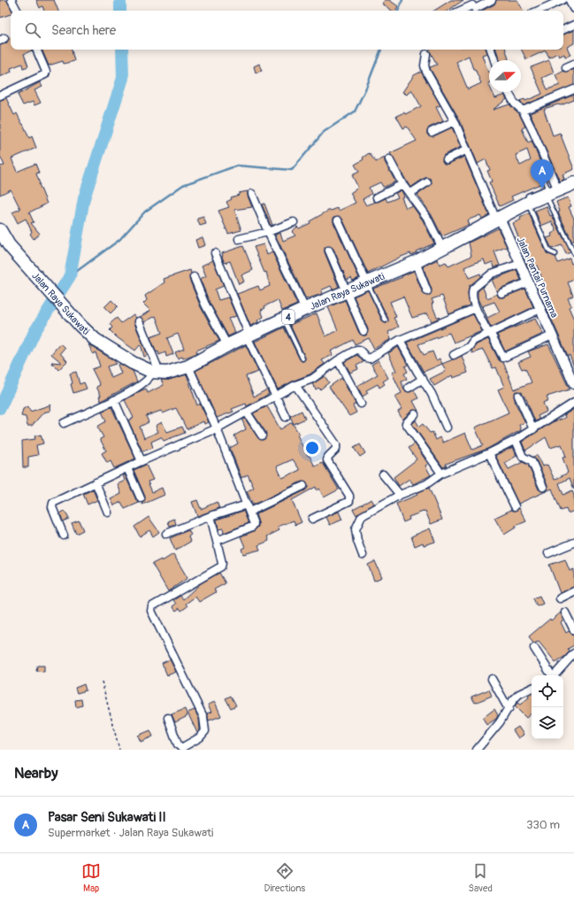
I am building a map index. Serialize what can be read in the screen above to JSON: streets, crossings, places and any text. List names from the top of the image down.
{
  "streets": {
    "highway": ["Jalan Raya Sukawati", "4"],
    "street": ["Jalan Pantai Purnama"]
  },
  "crossings": [
    ["Jalan Pantai Purnama", "Jalan Raya Sukawati"]
  ],
  "north": "right",
  "page": {
    "search": "Search here",
    "pins": "A",
    "heading": "Nearby",
    "list": [
      {
        "mark": "A",
        "name": "Pasar Seni Sukawati II",
        "note": "Supermarket · Jalan Raya Sukawati",
        "value": "330 m"
      }
    ],
    "nav": ["Map", "Directions", "Saved"]
  }
}
